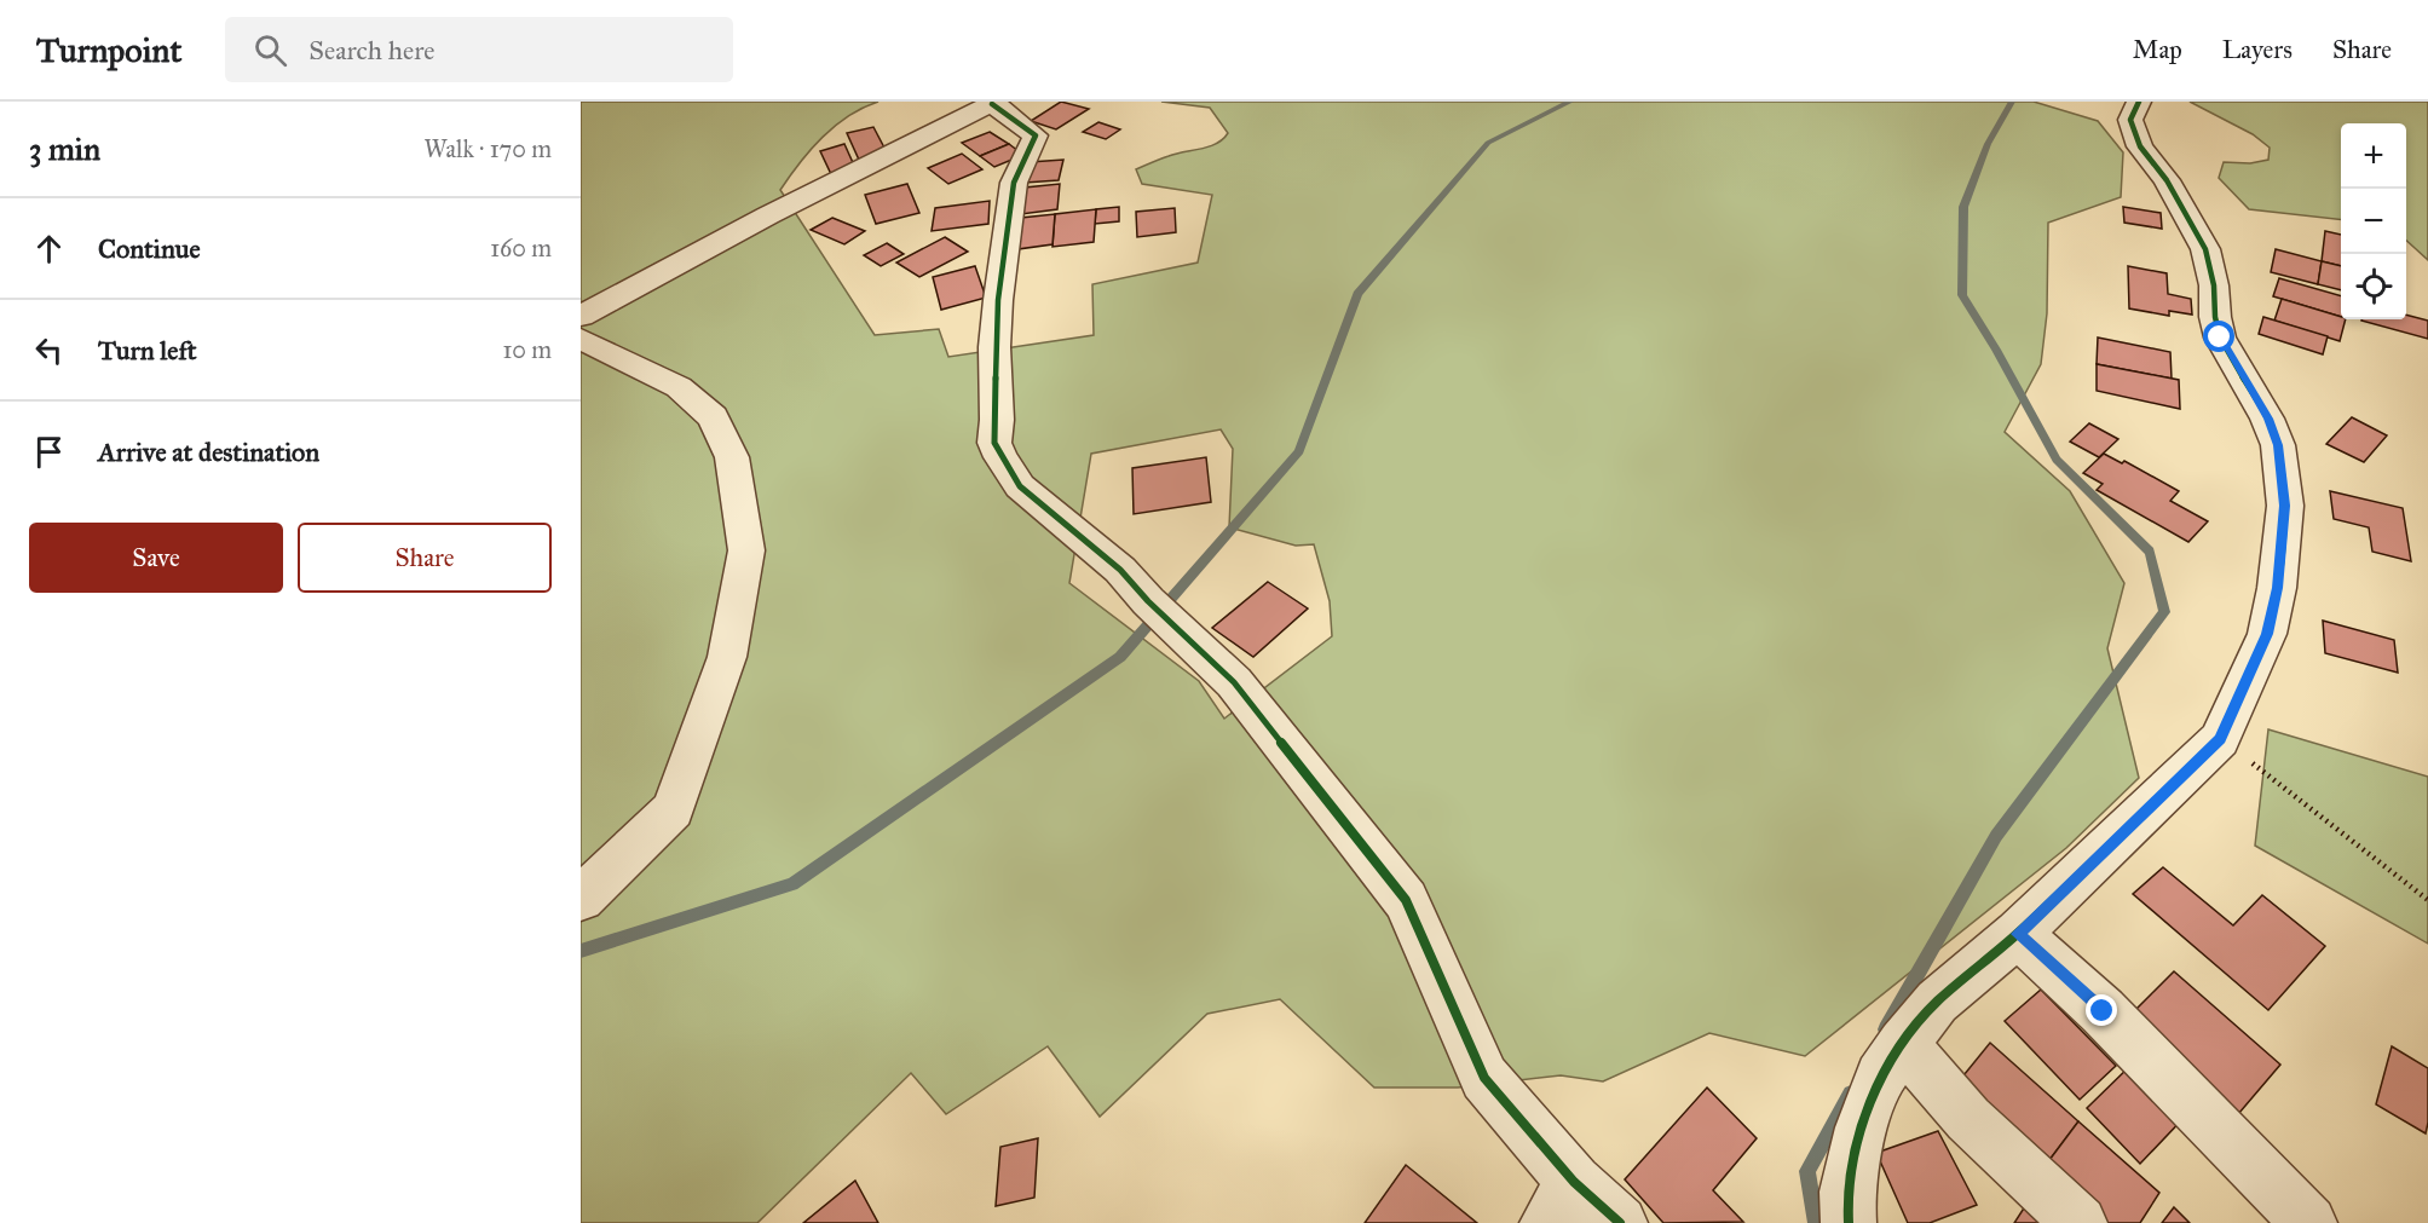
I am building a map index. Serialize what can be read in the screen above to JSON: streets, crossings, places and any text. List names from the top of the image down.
{
  "page": {
    "header": "Turnpoint",
    "search": "Search here",
    "nav": ["Map", "Layers", "Share"],
    "heading": ["3 min", "Walk · 170 m"],
    "map_buttons": ["+", "−"],
    "list": [
      ["Continue", "160 m"],
      ["Turn left", "10 m"],
      "Arrive at destination"
    ],
    "buttons": ["Save", "Share"]
  }
}
